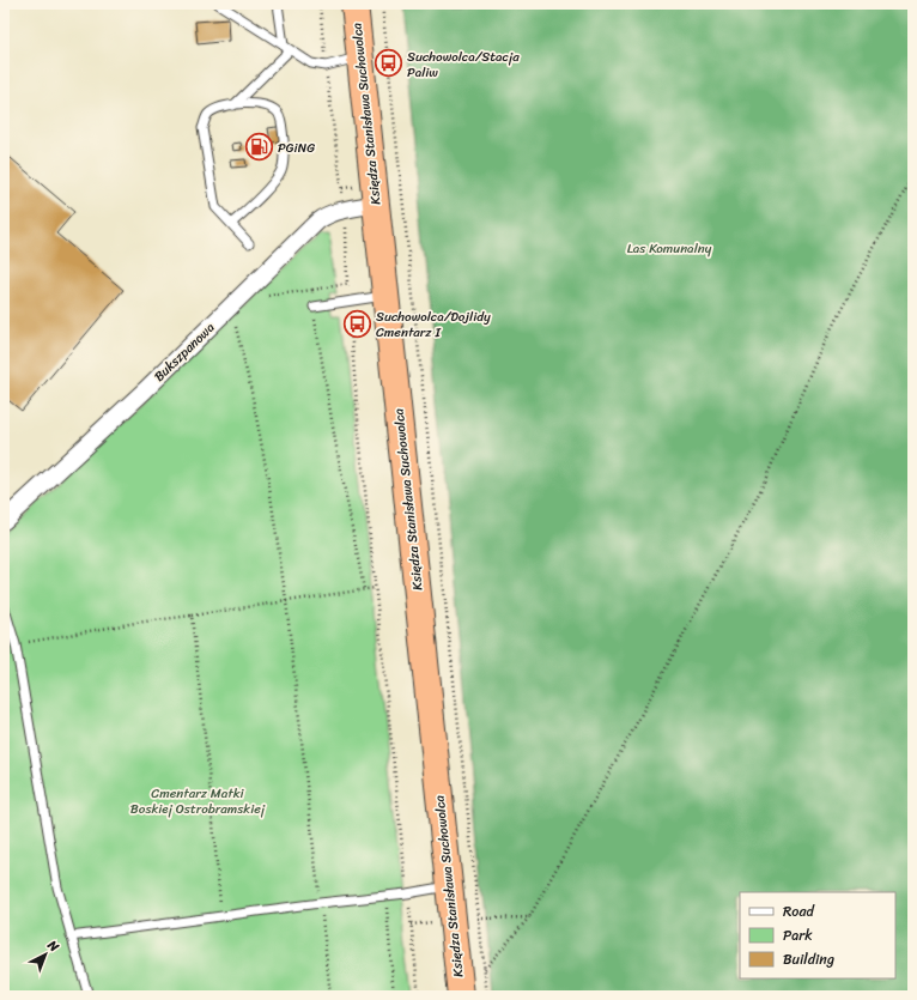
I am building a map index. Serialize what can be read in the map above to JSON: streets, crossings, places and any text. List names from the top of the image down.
{
  "streets": {
    "highway": ["Księdza Stanisława Suchowolca"],
    "street": ["Bukszpanowa"]
  },
  "crossings": [
    ["Księdza Stanisława Suchowolca", "Bukszpanowa"]
  ],
  "parks": ["Las Komunalny", "Cmentarz Matki Boskiej Ostrobramskiej"],
  "places": {
    "bus stop": ["Suchowolca/Stacja Paliw", "Suchowolca/Dojlidy Cmentarz I"],
    "fuel station": ["PGiNG"]
  },
  "legend": ["Road", "Park", "Building"],
  "north": "top right"
}
